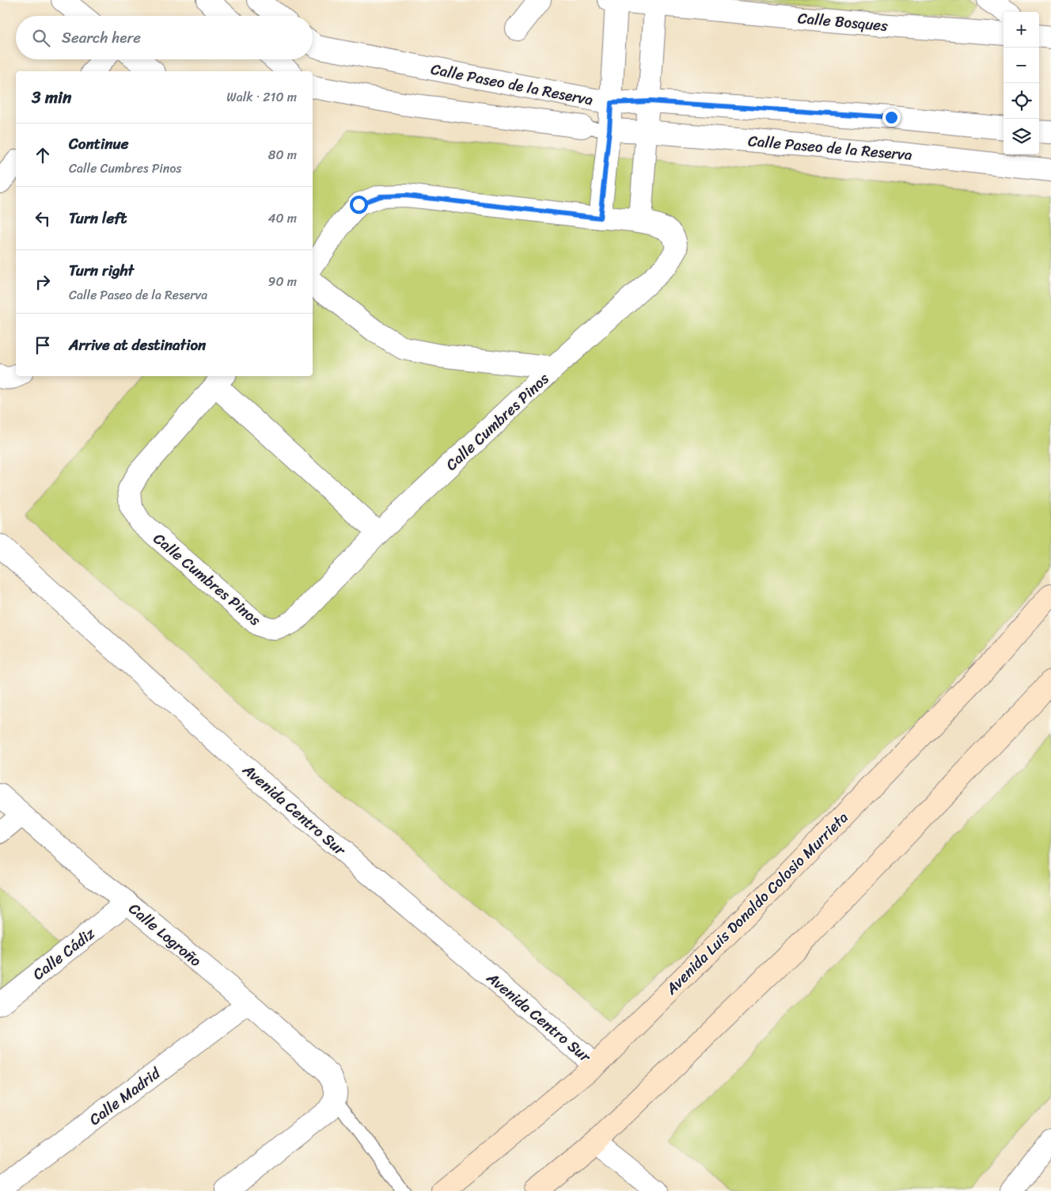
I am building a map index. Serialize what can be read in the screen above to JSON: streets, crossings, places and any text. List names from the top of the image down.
{
  "streets": {
    "main road": ["Avenida Luis Donaldo Colosio Murrieta"],
    "street": [
      "Calle Bosques",
      "Calle Paseo de la Reserva",
      "Calle Cumbres Pinos",
      "Avenida Centro Sur",
      "Calle Logroño",
      "Calle Cádiz",
      "Calle Madrid"
    ]
  },
  "crossings": [
    ["Avenida Centro Sur", "Avenida Luis Donaldo Colosio Murrieta"],
    ["Calle Logroño", "Calle Cádiz"],
    ["Calle Logroño", "Calle Madrid"]
  ],
  "page": {
    "map_buttons": ["+", "−"],
    "search": "Search here",
    "heading": ["3 min", "Walk · 210 m"],
    "list": [
      ["Continue", "Calle Cumbres Pinos", "80 m"],
      ["Turn left", "40 m"],
      ["Turn right", "Calle Paseo de la Reserva", "90 m"],
      "Arrive at destination"
    ]
  }
}
